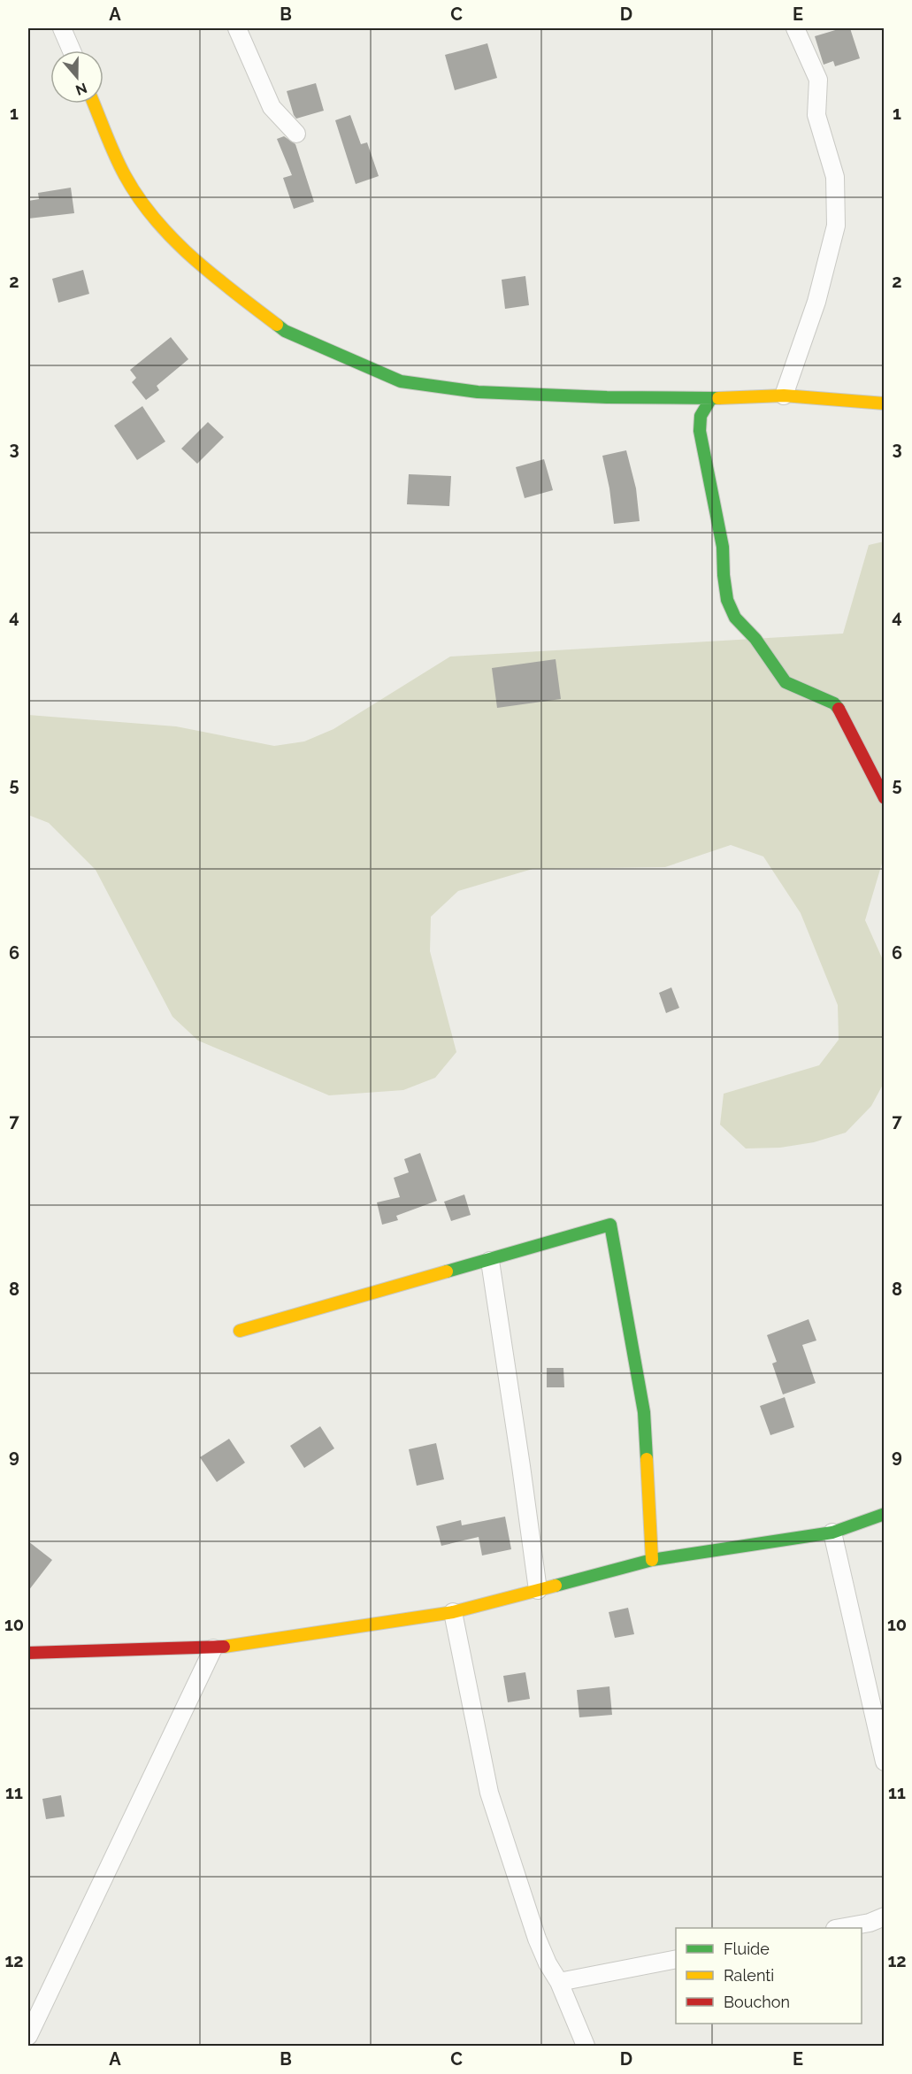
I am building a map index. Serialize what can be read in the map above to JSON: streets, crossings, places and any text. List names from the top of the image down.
{
  "legend": ["Fluide", "Ralenti", "Bouchon"],
  "north": "bottom",
  "grid": {
    "columns": [
      "A",
      "B",
      "C",
      "D",
      "E"
    ],
    "rows": [
      "1",
      "2",
      "3",
      "4",
      "5",
      "6",
      "7",
      "8",
      "9",
      "10",
      "11",
      "12"
    ]
  }
}
